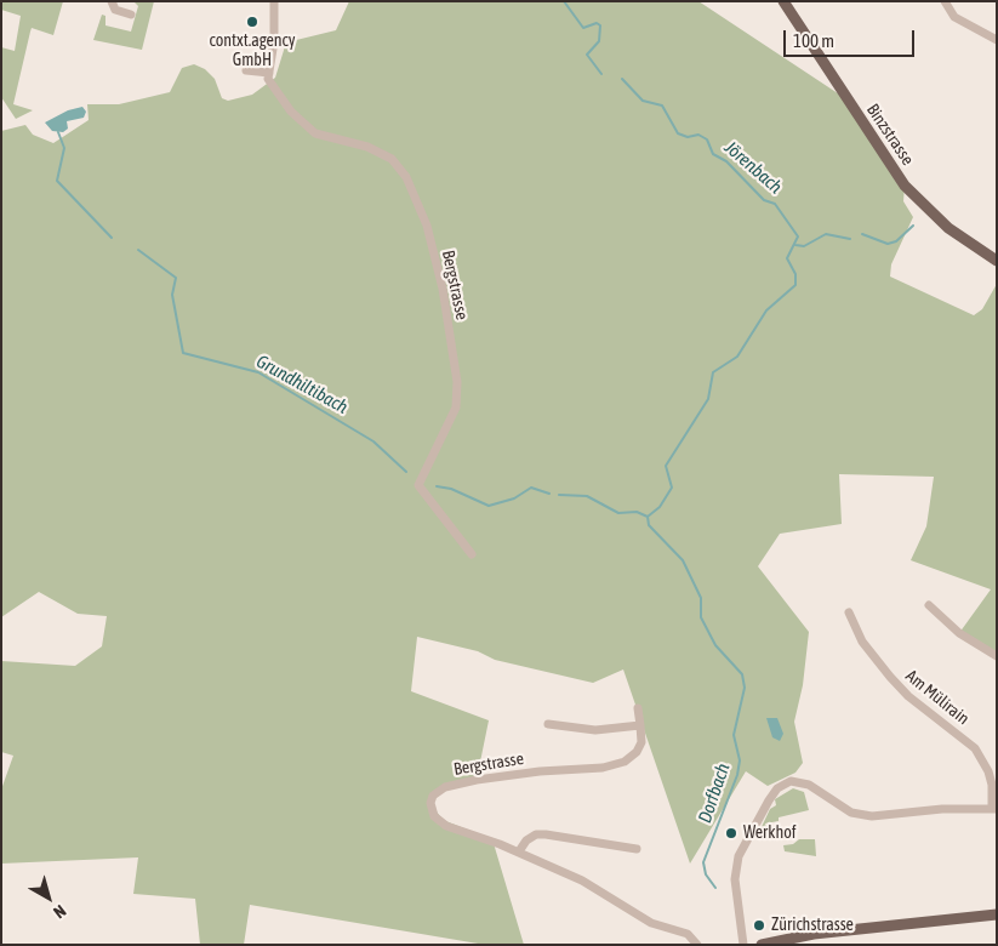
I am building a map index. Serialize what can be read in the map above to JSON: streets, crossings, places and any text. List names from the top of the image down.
{
  "streets": {
    "main road": ["Binzstrasse"],
    "street": ["Bergstrasse", "Am Mülirain"]
  },
  "water": ["Jörenbach", "Grundhiltibach", "Dorfbach"],
  "places": ["contxt.agency GmbH", "Werkhof", "Zürichstrasse"],
  "scale_bar": "100 m",
  "north": "bottom right"
}
